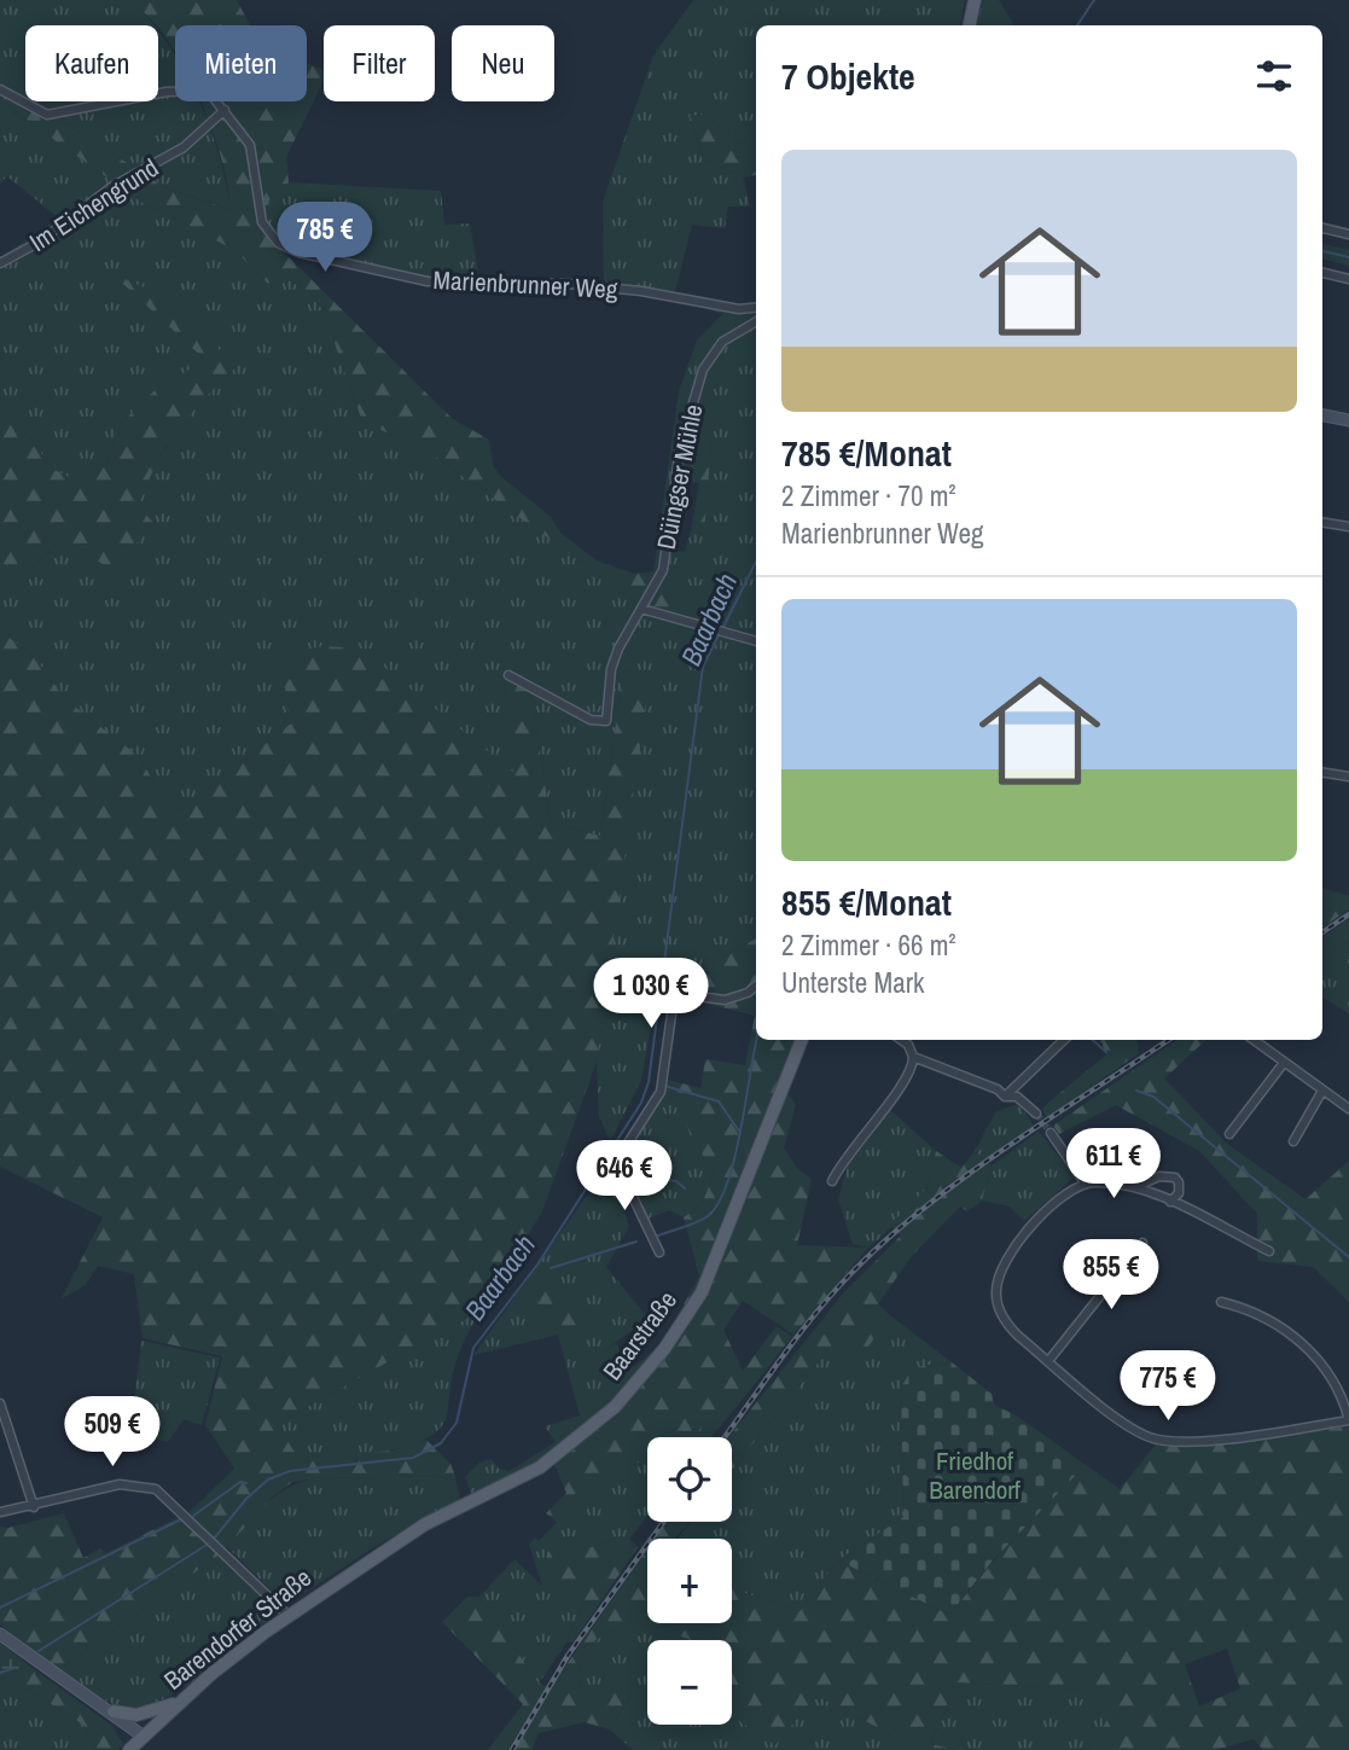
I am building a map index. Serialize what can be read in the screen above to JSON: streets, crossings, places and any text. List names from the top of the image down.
{
  "streets": {
    "main road": ["Baarstraße", "Barendorfer Straße"],
    "street": ["Im Eichengrund", "Marienbrunner Weg", "Düingser Mühle"]
  },
  "crossings": [
    ["Im Eichengrund", "Marienbrunner Weg"],
    ["Baarstraße", "Barendorfer Straße"]
  ],
  "water": ["Baarbach"],
  "parks": ["Friedhof Barendorf"],
  "page": {
    "chip": [
      "Kaufen",
      "Mieten",
      "Filter",
      "Neu"
    ],
    "heading": "7 Objekte",
    "list": [
      {
        "name": "785 €/Monat",
        "note": "2 Zimmer · 70 m² · Marienbrunner Weg"
      },
      {
        "name": "855 €/Monat",
        "note": "2 Zimmer · 66 m² · Unterste Mark"
      }
    ],
    "price": [
      "785 €",
      "1 030 €",
      "611 €",
      "646 €",
      "855 €",
      "775 €",
      "509 €"
    ],
    "map_buttons": ["+", "−"]
  }
}
